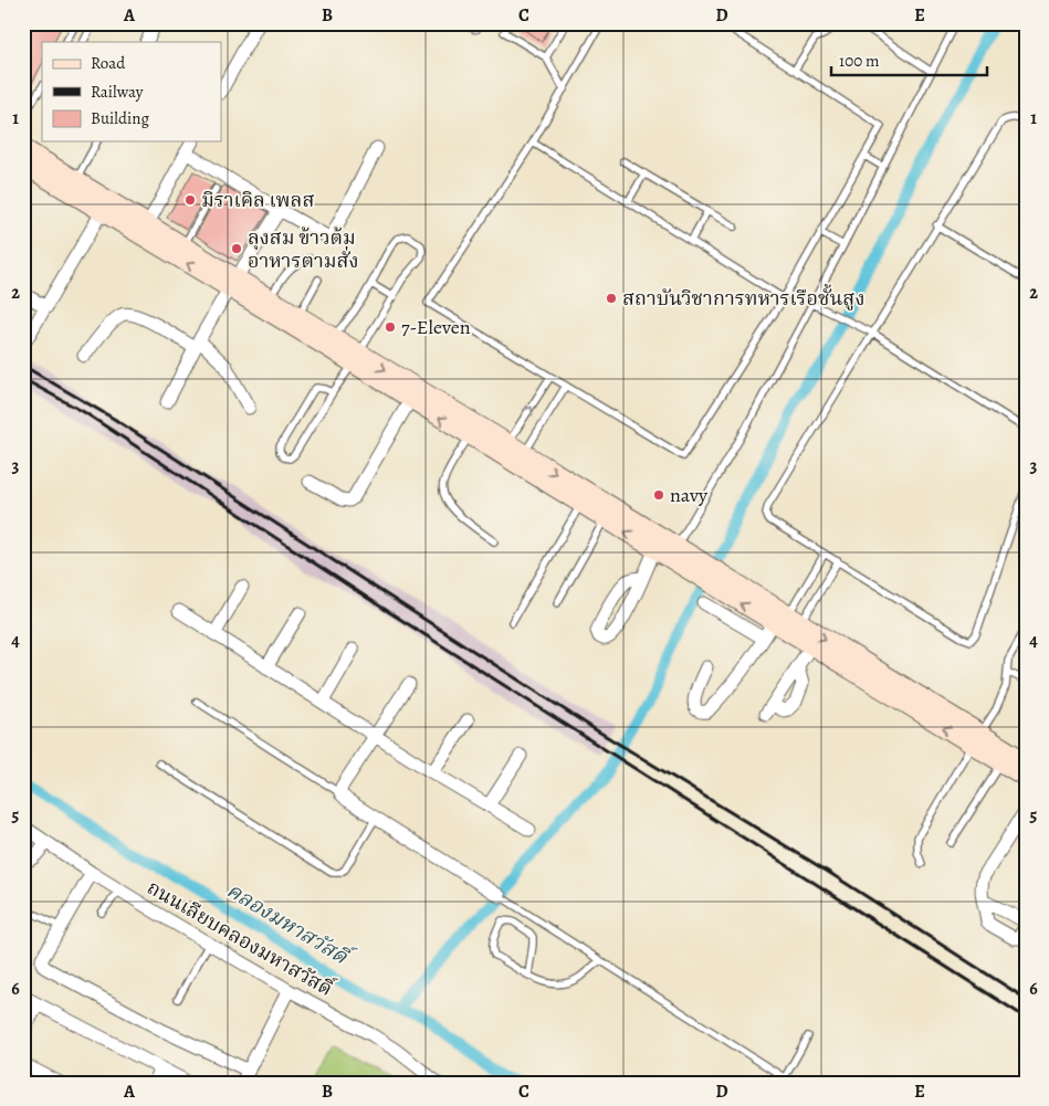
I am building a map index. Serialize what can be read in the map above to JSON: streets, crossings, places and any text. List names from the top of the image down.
{
  "streets": {
    "street": ["ถนนเลียบคลองมหาสวัสดิ์"]
  },
  "water": ["คลองมหาสวัสดิ์"],
  "places": [
    "มิราเคิล เพลส",
    "ลุงสม ข้าวต้ม อาหารตามสั่ง",
    "สถาบันวิชาการทหารเรือชั้นสูง",
    "7-Eleven",
    "navy"
  ],
  "legend": ["Road", "Railway", "Building"],
  "scale_bar": "100 m",
  "grid": {
    "columns": [
      "A",
      "B",
      "C",
      "D",
      "E"
    ],
    "rows": [
      "1",
      "2",
      "3",
      "4",
      "5",
      "6"
    ]
  }
}
